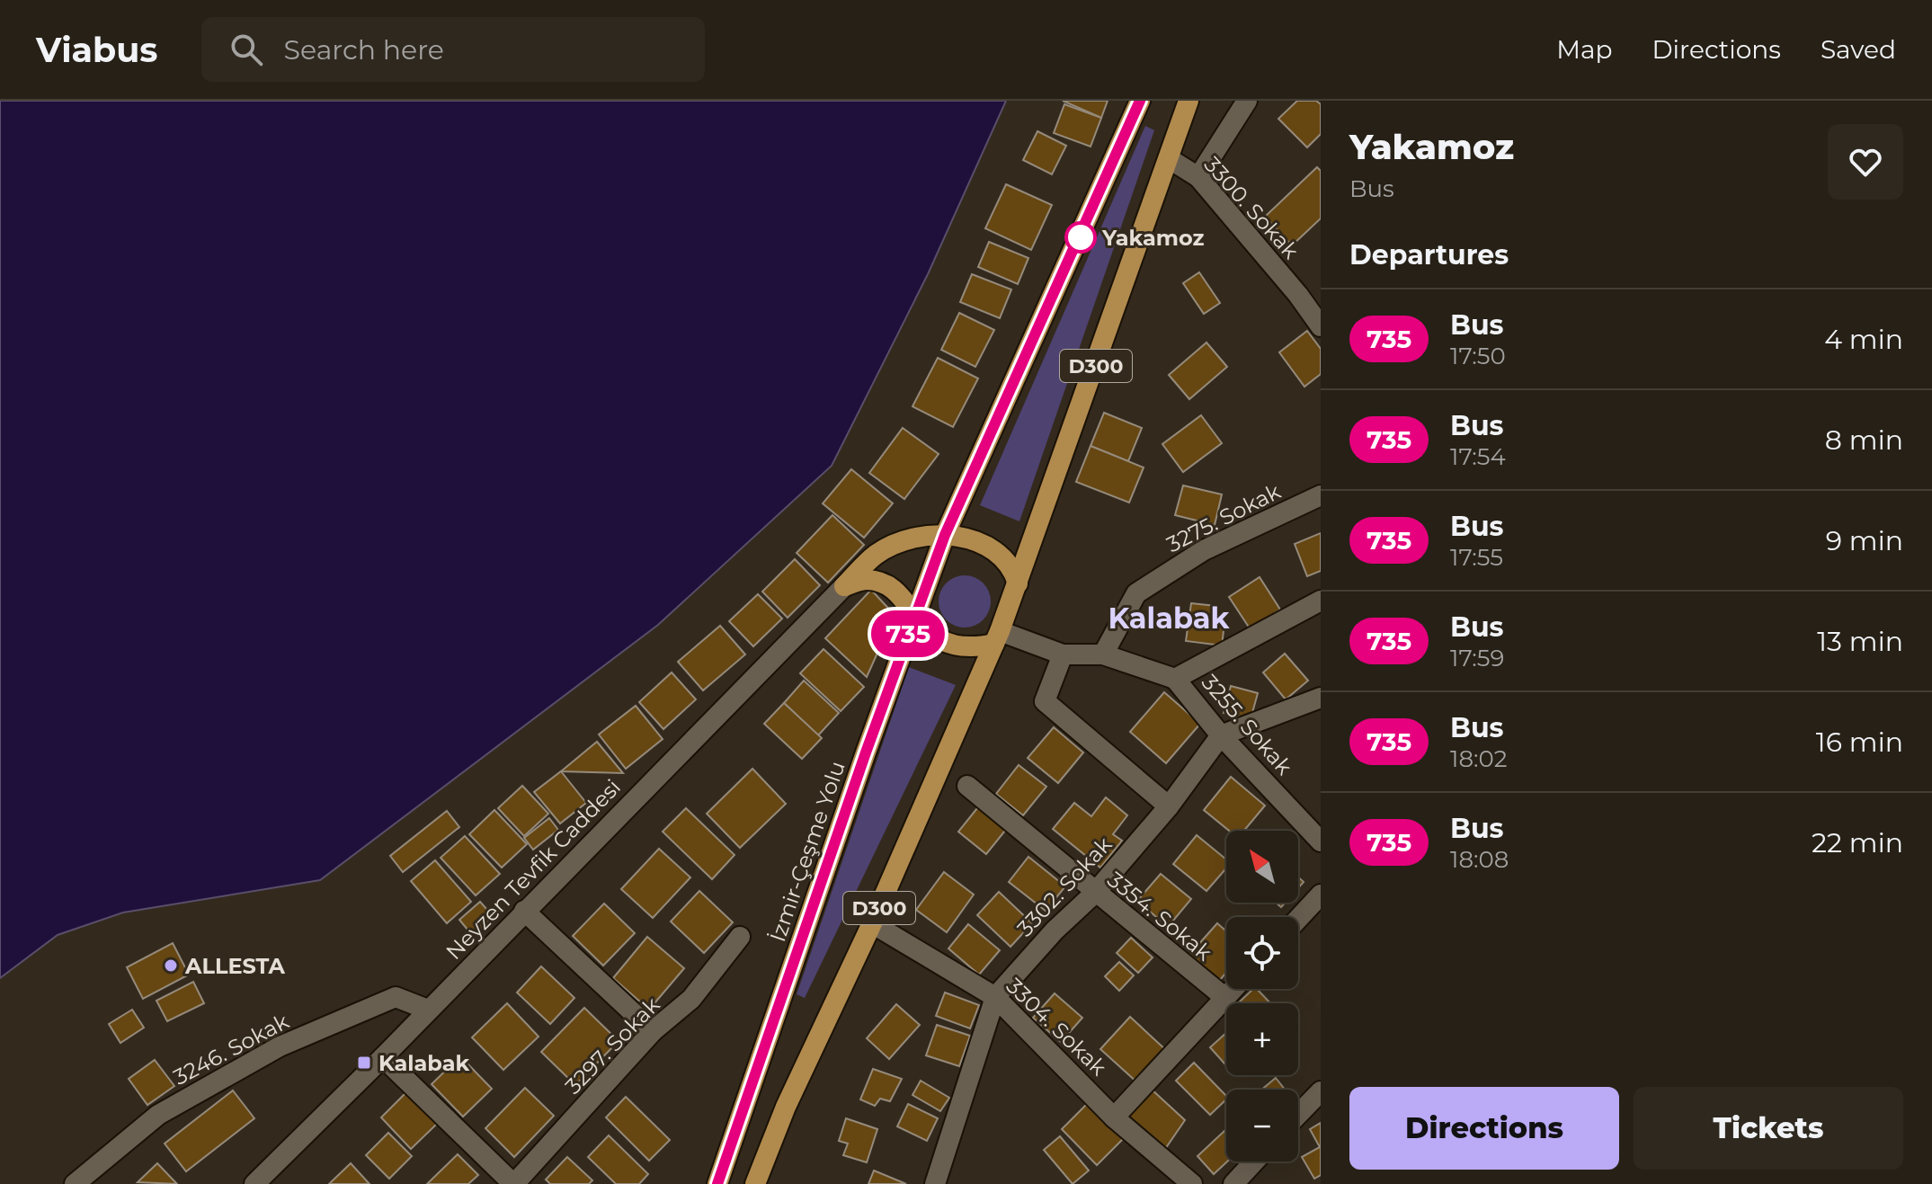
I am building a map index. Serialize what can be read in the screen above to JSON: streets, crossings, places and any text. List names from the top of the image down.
{
  "streets": {
    "highway": ["D300", "İzmir-Çeşme Yolu"],
    "street": [
      "3300. Sokak",
      "3275. Sokak",
      "3255. Sokak",
      "Neyzen Tevfik Caddesi",
      "3302. Sokak",
      "3354. Sokak",
      "3304. Sokak",
      "3297. Sokak",
      "3246. Sokak"
    ]
  },
  "crossings": [
    ["3300. Sokak", "D300"],
    ["D300", "3255. Sokak"],
    ["D300", "İzmir-Çeşme Yolu"],
    ["D300", "3304. Sokak"],
    ["3275. Sokak", "3255. Sokak"],
    ["3255. Sokak", "İzmir-Çeşme Yolu"],
    ["3255. Sokak", "3302. Sokak"],
    ["Neyzen Tevfik Caddesi", "3246. Sokak"],
    ["3302. Sokak", "3354. Sokak"],
    ["3302. Sokak", "3304. Sokak"]
  ],
  "districts": ["Kalabak"],
  "places": {
    "other": ["Yakamoz", "ALLESTA"],
    "transit": ["Kalabak"]
  },
  "lines": ["bus line 735"],
  "north": "top left",
  "page": {
    "header": "Viabus",
    "search": "Search here",
    "nav": ["Map", "Directions", "Saved"],
    "on_map": "735",
    "heading": [
      ["Yakamoz", "Bus"],
      "Departures"
    ],
    "list": [
      {
        "mark": "735",
        "name": "Bus",
        "note": "17:50",
        "value": "4 min"
      },
      {
        "mark": "735",
        "name": "Bus",
        "note": "17:54",
        "value": "8 min"
      },
      {
        "mark": "735",
        "name": "Bus",
        "note": "17:55",
        "value": "9 min"
      },
      {
        "mark": "735",
        "name": "Bus",
        "note": "17:59",
        "value": "13 min"
      },
      {
        "mark": "735",
        "name": "Bus",
        "note": "18:02",
        "value": "16 min"
      },
      {
        "mark": "735",
        "name": "Bus",
        "note": "18:08",
        "value": "22 min"
      }
    ],
    "map_buttons": ["+", "−"],
    "buttons": ["Directions", "Tickets"]
  }
}
